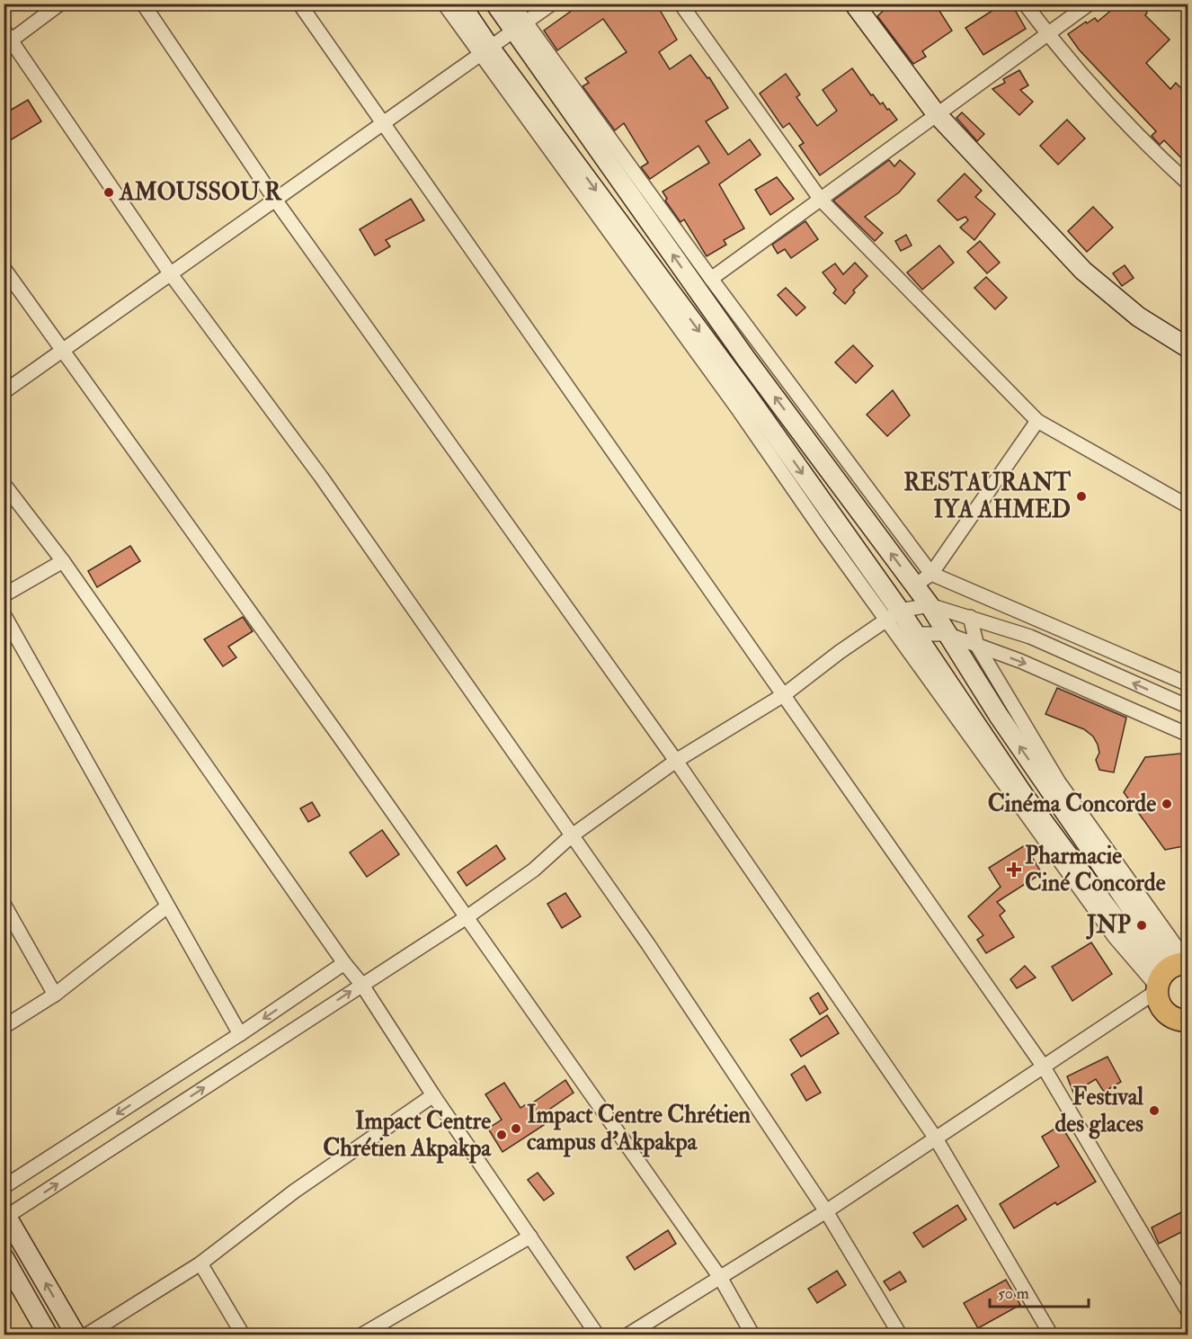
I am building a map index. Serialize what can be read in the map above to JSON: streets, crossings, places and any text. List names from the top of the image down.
{
  "places": {
    "other": [
      "AMOUSSOU R",
      "RESTAURANT IYA AHMED",
      "Cinéma Concorde",
      "JNP",
      "Festival des glaces",
      "Impact Centre Chrétien campus d'Akpakpa",
      "Impact Centre Chrétien Akpakpa"
    ],
    "health": ["Pharmacie Ciné Concorde"]
  },
  "scale_bar": "50 m"
}
